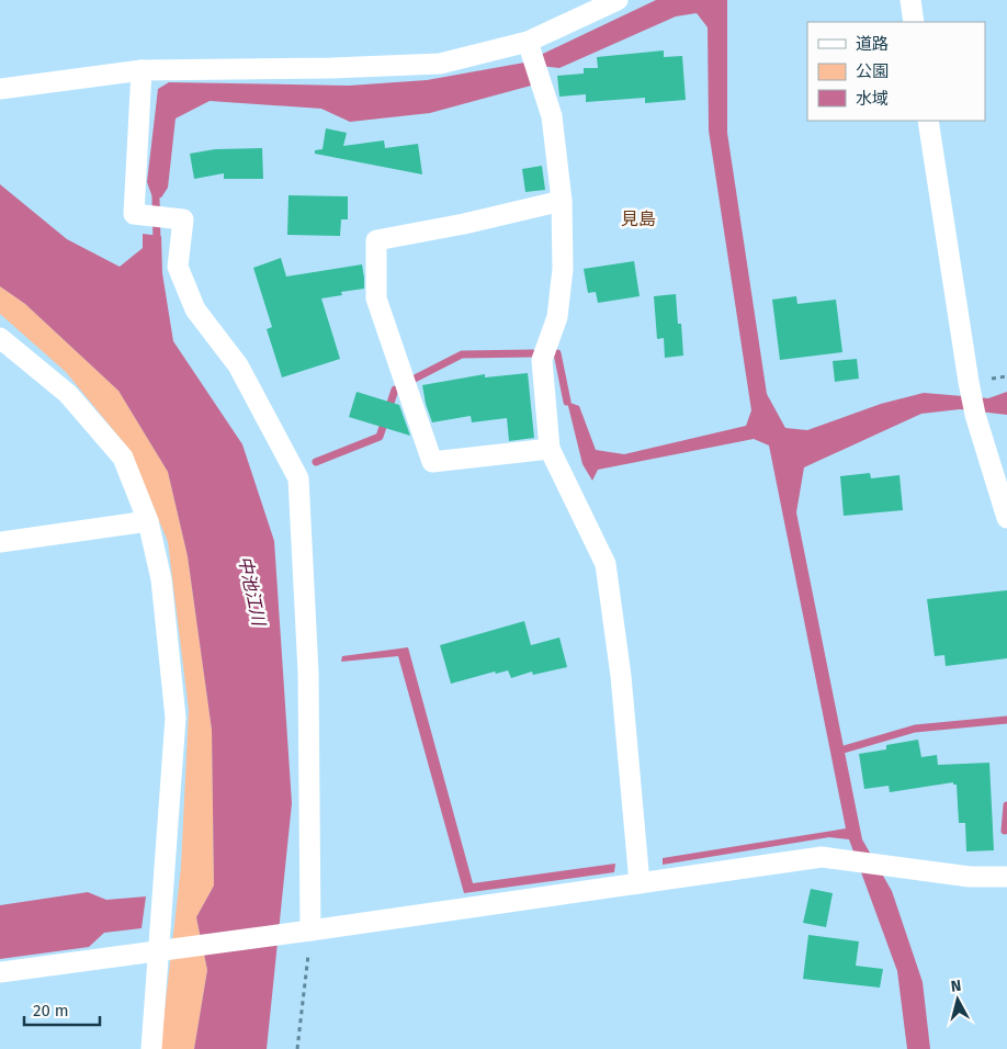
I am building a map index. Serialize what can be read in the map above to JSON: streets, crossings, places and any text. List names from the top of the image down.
{
  "districts": ["見島"],
  "water": ["中池江川"],
  "legend": ["道路", "公園", "水域"],
  "scale_bar": "20 m",
  "north": "top"
}
